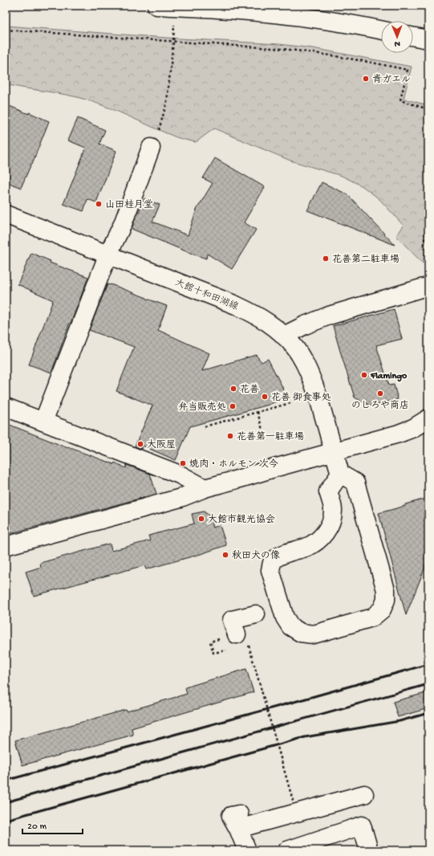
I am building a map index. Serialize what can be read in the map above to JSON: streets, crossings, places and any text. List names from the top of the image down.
{
  "streets": {
    "street": ["大館十和田湖線"]
  },
  "places": [
    "青ガエル",
    "山田桂月堂",
    "花善第二駐車場",
    "Flamingo",
    "花善",
    "のしろや商店",
    "花善 御食事処",
    "弁当販売処",
    "花善第一駐車場",
    "大阪屋",
    "焼肉・ホルモン 次今",
    "大館市観光協会",
    "秋田犬の像"
  ],
  "scale_bar": "20 m",
  "north": "bottom"
}
